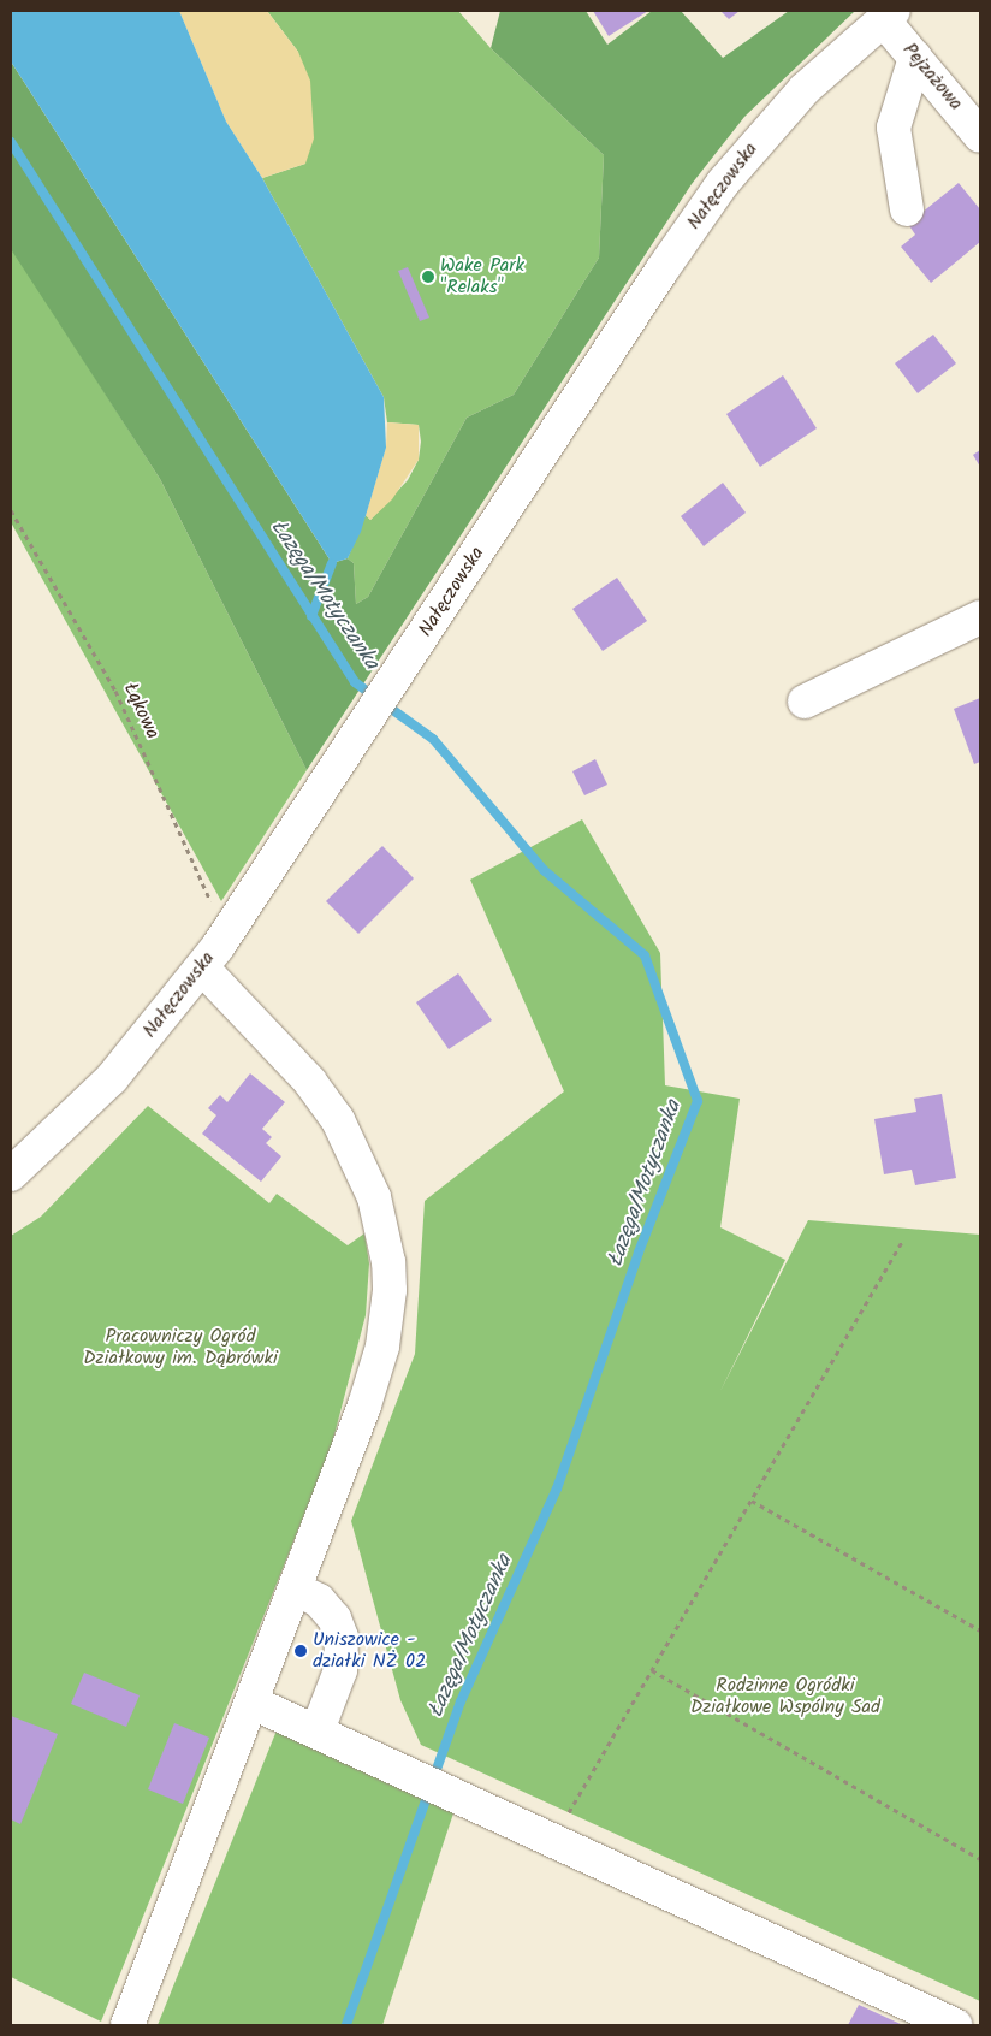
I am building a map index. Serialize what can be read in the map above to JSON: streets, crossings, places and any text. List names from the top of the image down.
{
  "streets": {
    "street": ["Pejzażowa", "Nałęczowska"],
    "path": ["Łąkowa"]
  },
  "crossings": [
    ["Pejzażowa", "Nałęczowska"],
    ["Nałęczowska", "Łąkowa"]
  ],
  "water": ["Łazęga/Motyczanka"],
  "parks": ["Pracowniczy Ogród Działkowy im. Dąbrówki", "Rodzinne Ogródki Działkowe Wspólny Sad"],
  "places": ["Wake Park \"Relaks\"", "Uniszowice - działki NŻ 02"]
}
